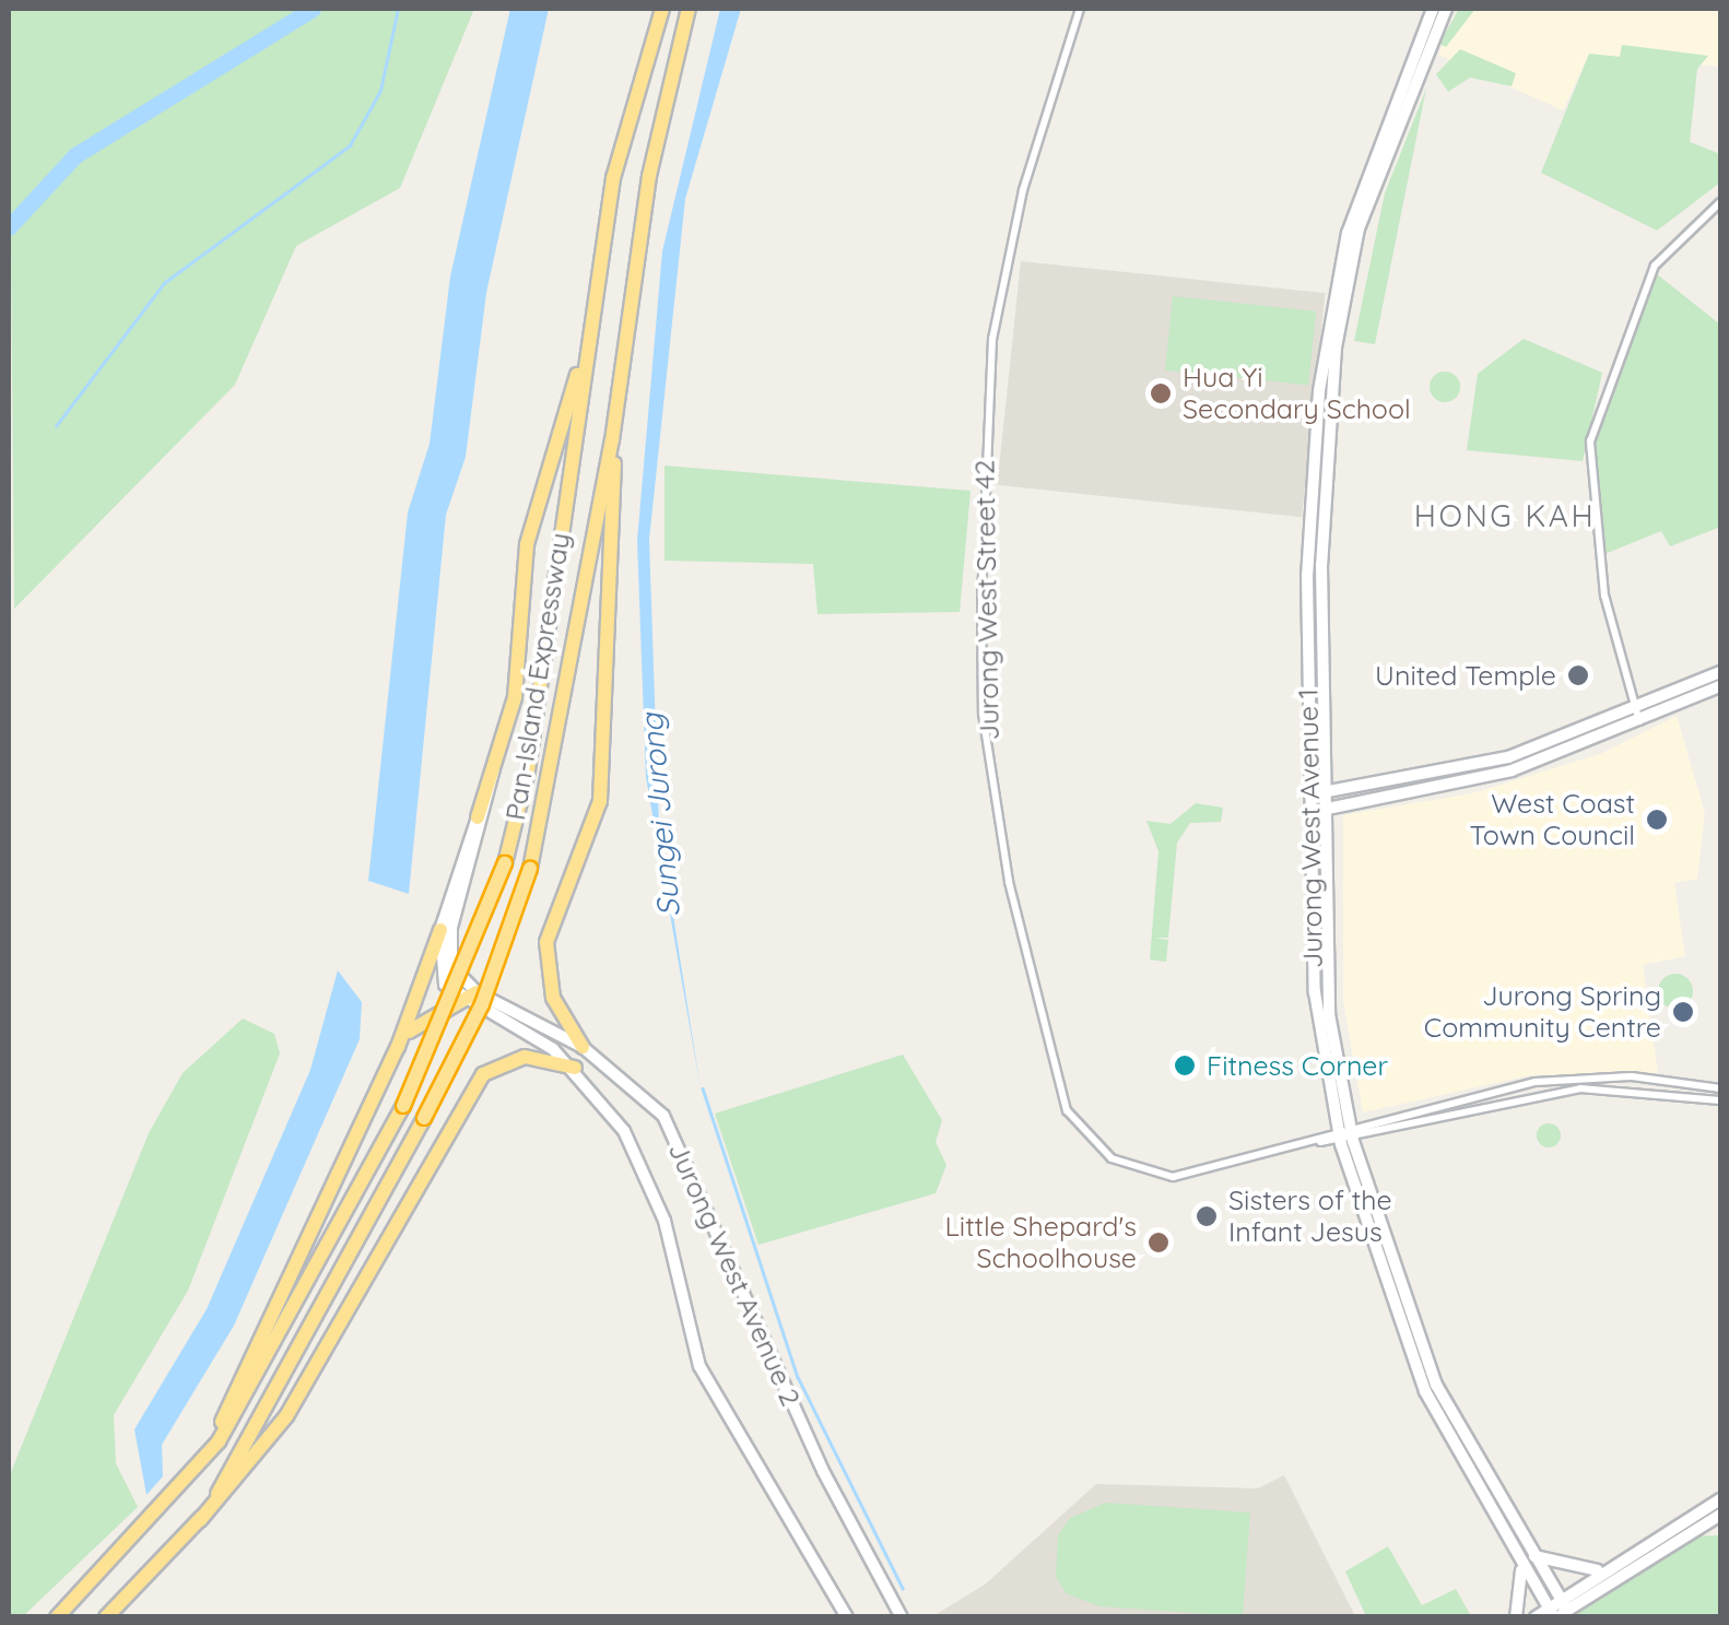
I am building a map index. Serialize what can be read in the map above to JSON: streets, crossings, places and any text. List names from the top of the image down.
{
  "streets": {
    "highway": ["Pan-Island Expressway"],
    "street": ["Jurong West Street 42", "Jurong West Avenue 1", "Jurong West Avenue 2"]
  },
  "crossings": [
    ["Jurong West Street 42", "Jurong West Avenue 1"]
  ],
  "districts": ["HONG KAH"],
  "water": ["Sungei Jurong"],
  "places": [
    "Hua Yi Secondary School",
    "United Temple",
    "West Coast Town Council",
    "Jurong Spring Community Centre",
    "Fitness Corner",
    "Sisters of the Infant Jesus",
    "Little Shepard's Schoolhouse"
  ]
}
